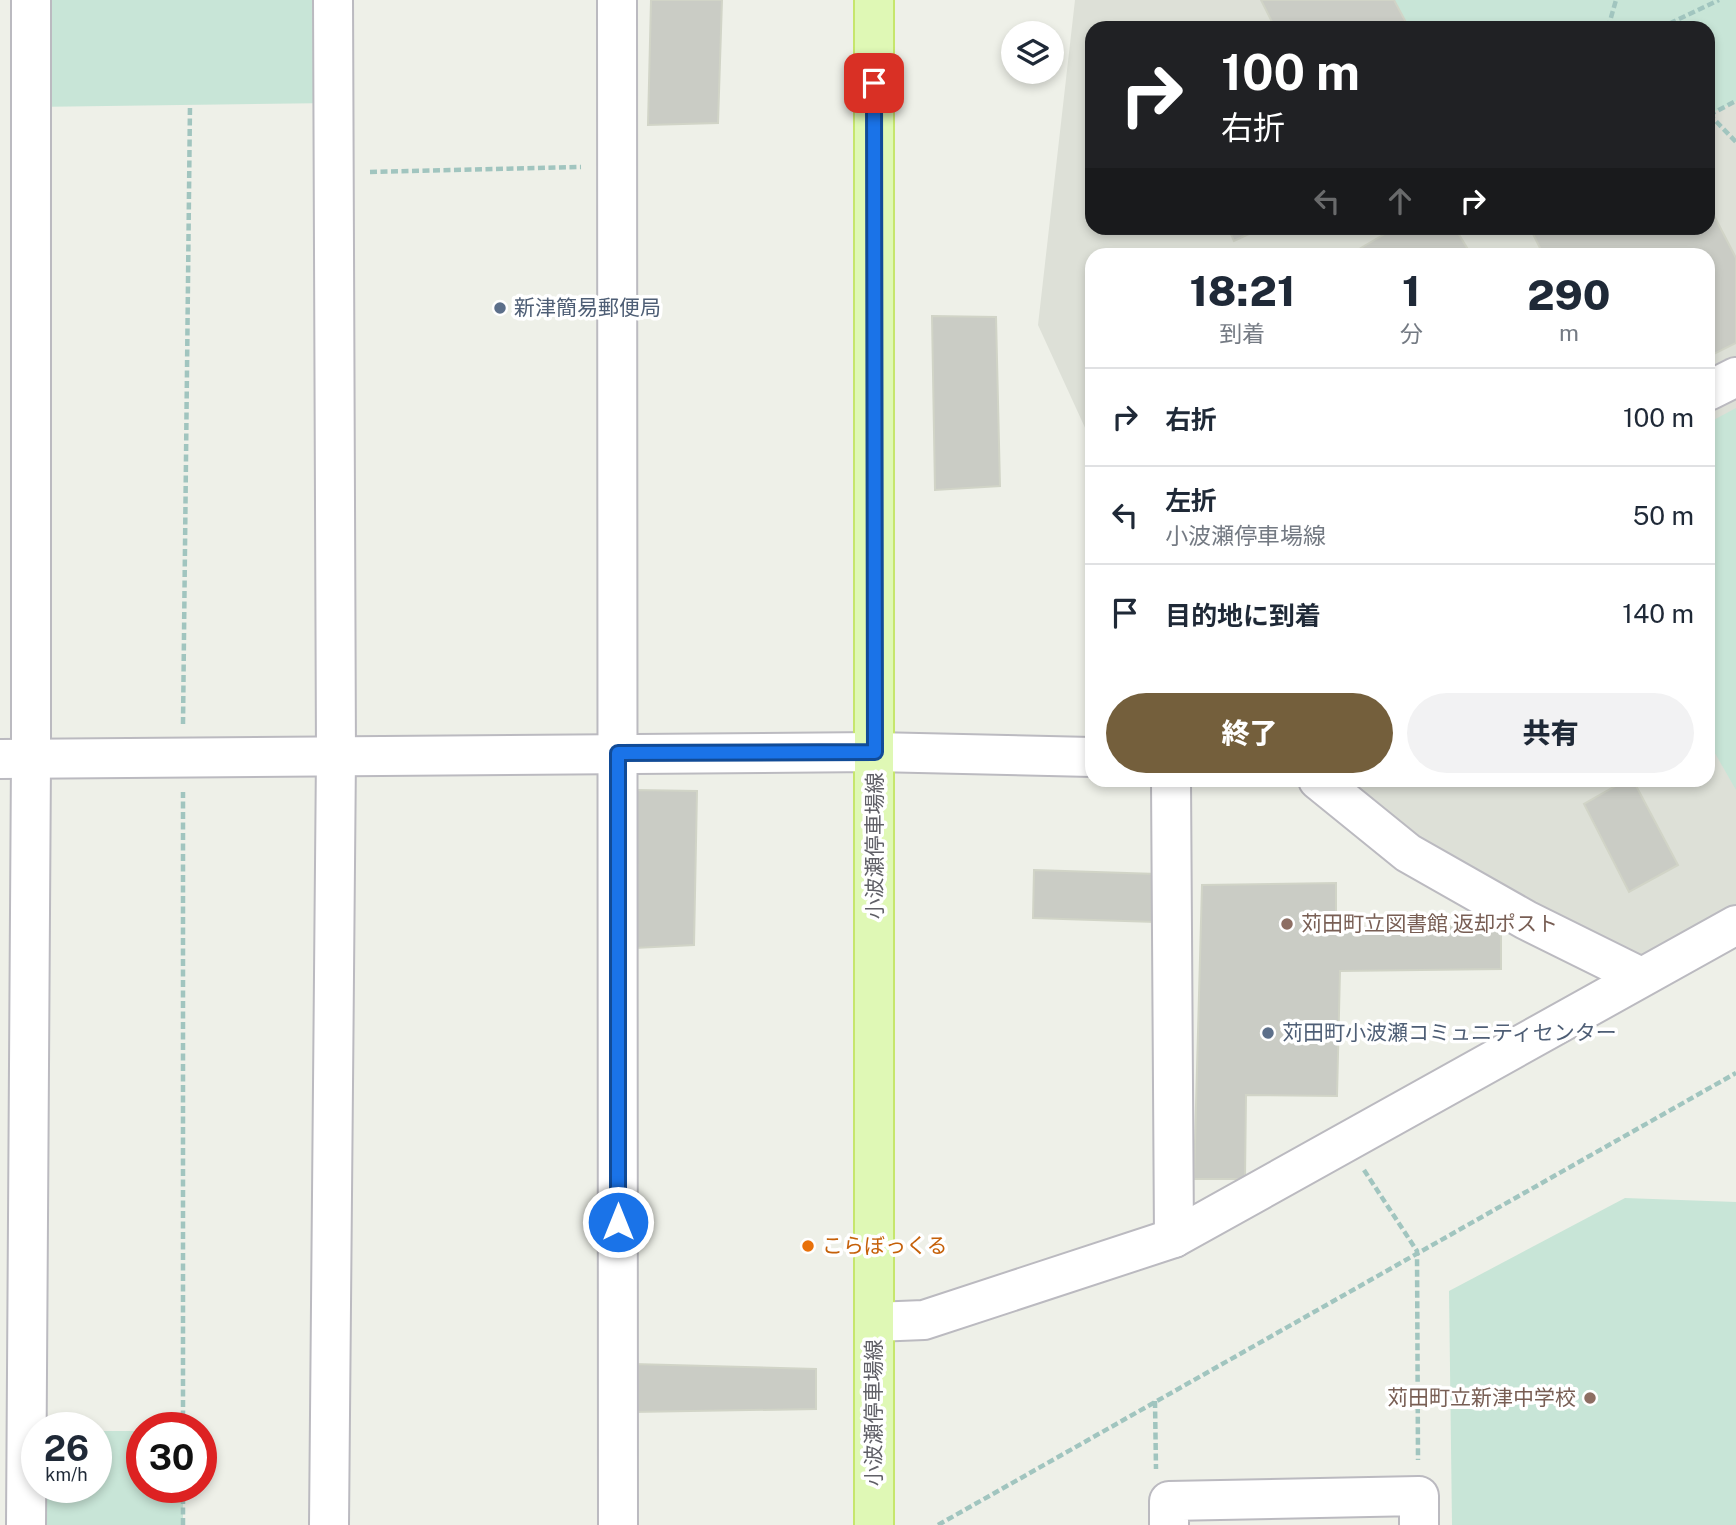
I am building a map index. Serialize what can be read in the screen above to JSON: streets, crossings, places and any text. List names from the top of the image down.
{
  "streets": {
    "main road": ["小波瀬停車場線"]
  },
  "places": [
    "新津簡易郵便局",
    "苅田町立図書館 返却ポスト",
    "苅田町小波瀬コミュニティセンター",
    "こらぼっくる",
    "苅田町立新津中学校"
  ],
  "page": {
    "turn": ["100 m", "右折"],
    "eta": [
      "18:21",
      "到着",
      "1",
      "分",
      "290",
      "m"
    ],
    "list": [
      {
        "name": "右折",
        "value": "100 m"
      },
      {
        "name": "左折",
        "note": "小波瀬停車場線",
        "value": "50 m"
      },
      {
        "name": "目的地に到着",
        "value": "140 m"
      }
    ],
    "buttons": ["終了", "共有"],
    "speed": "26 km/h",
    "limit": "30"
  }
}
